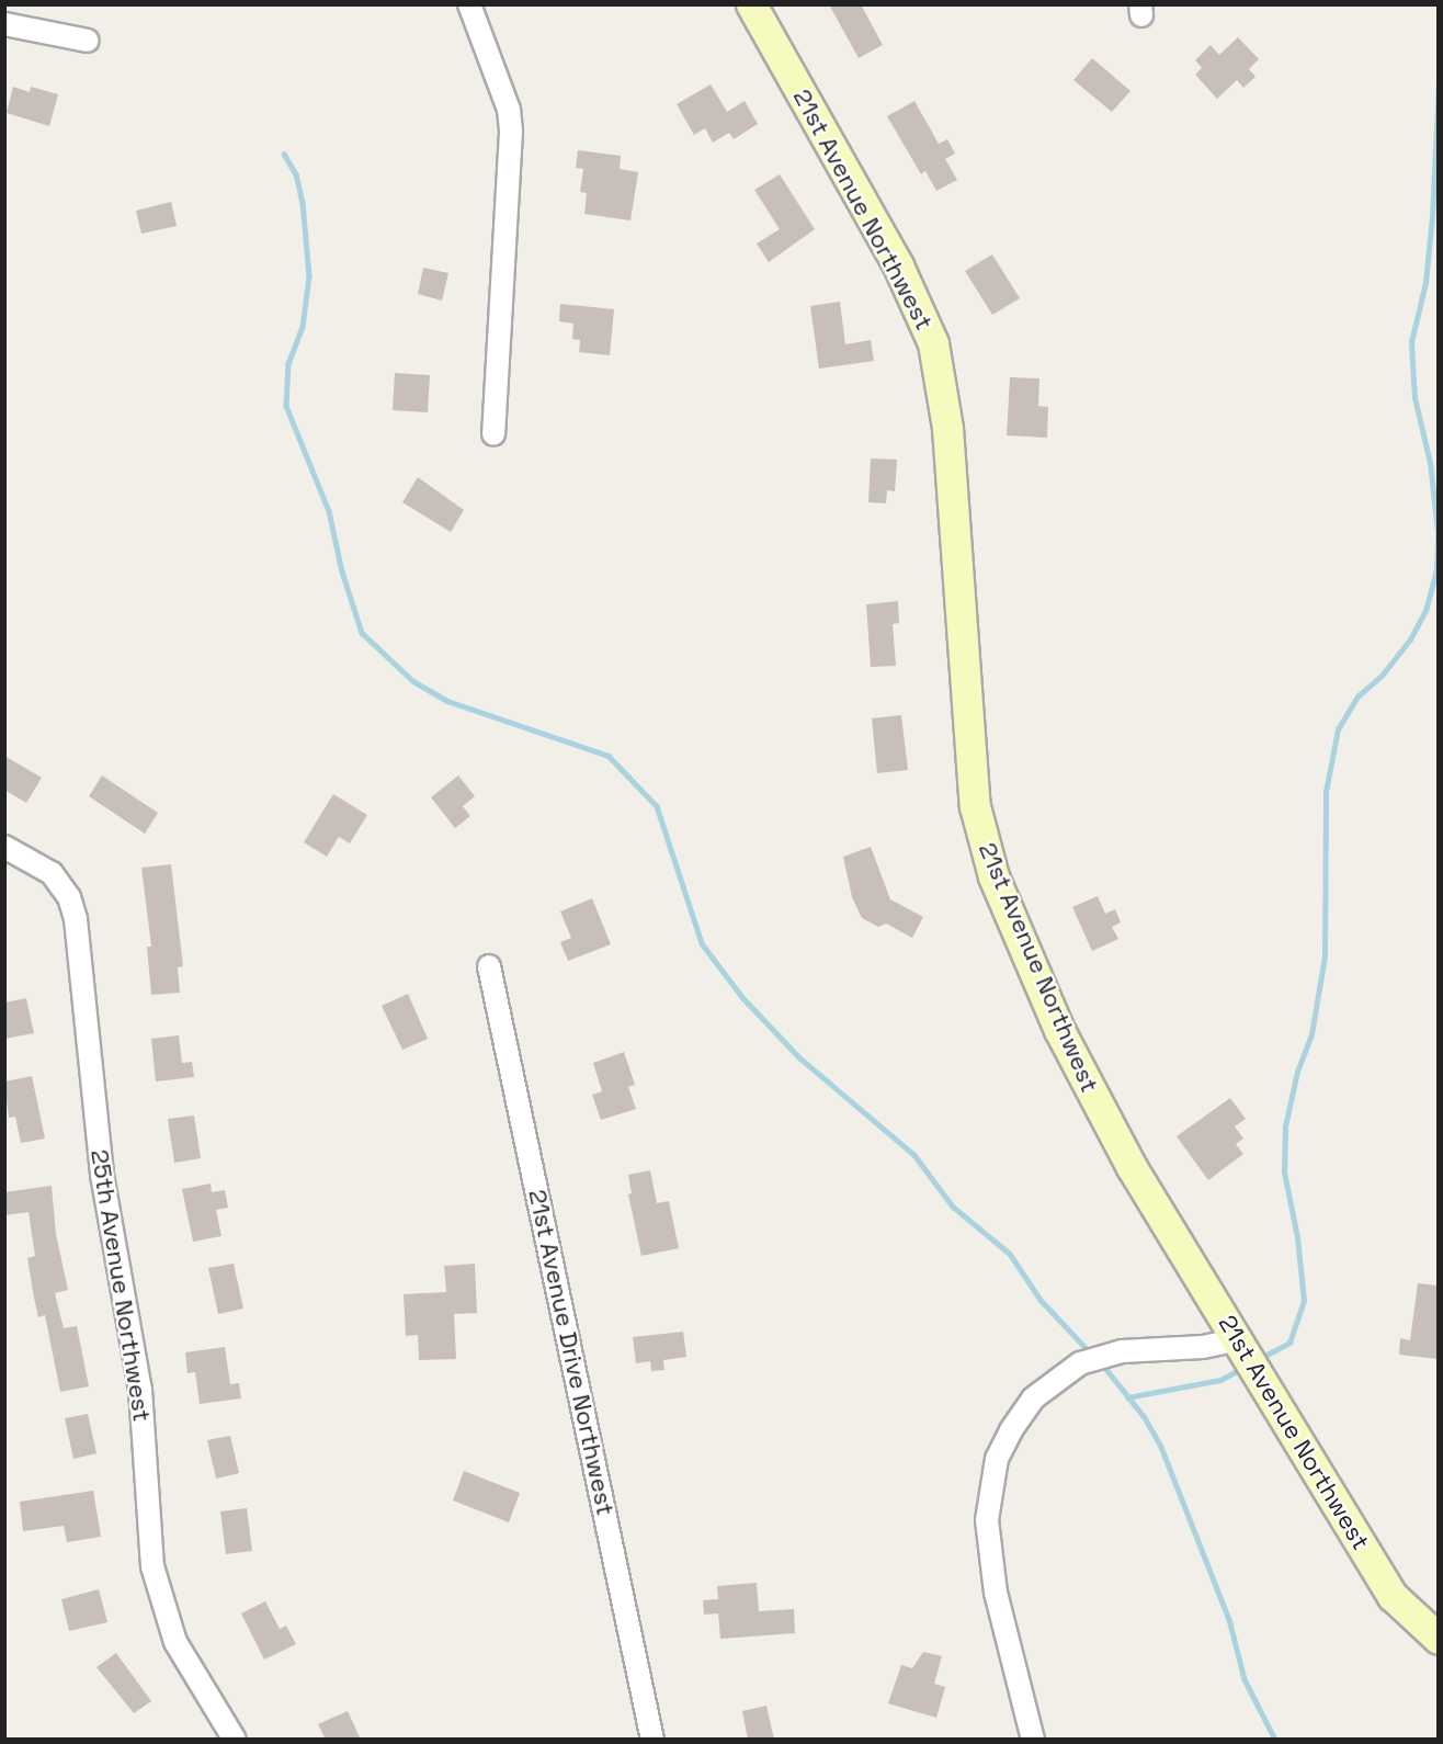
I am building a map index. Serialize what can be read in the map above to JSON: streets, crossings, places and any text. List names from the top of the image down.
{
  "streets": {
    "street": ["21st Avenue Northwest", "25th Avenue Northwest", "21st Avenue Drive Northwest"]
  }
}
